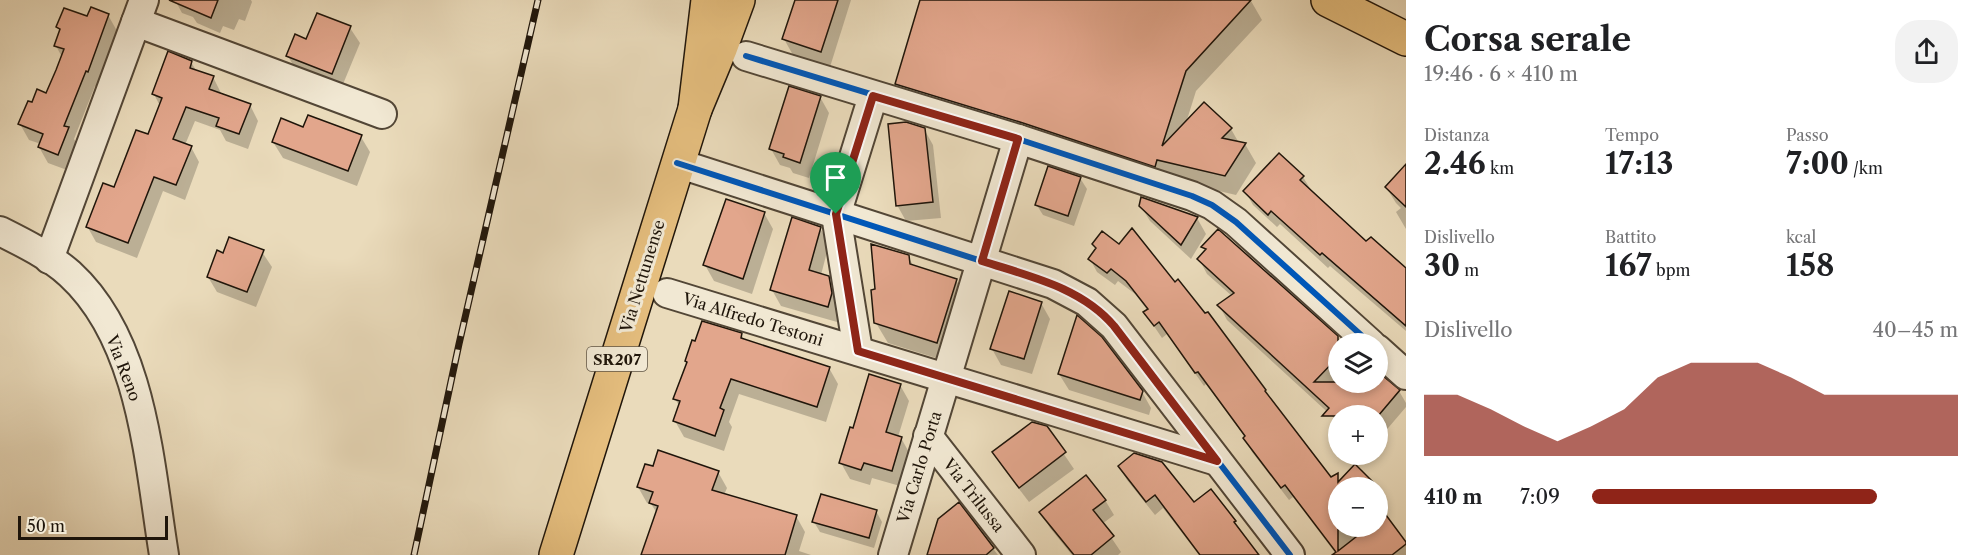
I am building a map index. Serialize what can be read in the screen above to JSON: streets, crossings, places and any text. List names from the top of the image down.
{
  "streets": {
    "main road": ["Via Nettunense", "SR207"],
    "street": [
      "Via Alfredo Testoni",
      "Via Reno",
      "Via Carlo Porta",
      "Via Trilussa"
    ]
  },
  "crossings": [
    ["Via Nettunense", "SR207"],
    ["Via Alfredo Testoni", "Via Carlo Porta"],
    ["Via Carlo Porta", "Via Trilussa"]
  ],
  "scale_bar": "50 m",
  "page": {
    "heading": ["Corsa serale", "19:46 · 6 × 410 m"],
    "stats": [
      ["Distanza", "2.46 km"],
      ["Tempo", "17:13"],
      ["Passo", "7:00 /km"],
      ["Dislivello", "30 m"],
      ["Battito", "167 bpm"],
      ["kcal", "158"]
    ],
    "chart": ["Dislivello", "40–45 m"],
    "map_buttons": ["+", "−"],
    "list": [
      {
        "name": "410 m",
        "note": "7:09"
      }
    ],
    "scale": "50 m"
  }
}
